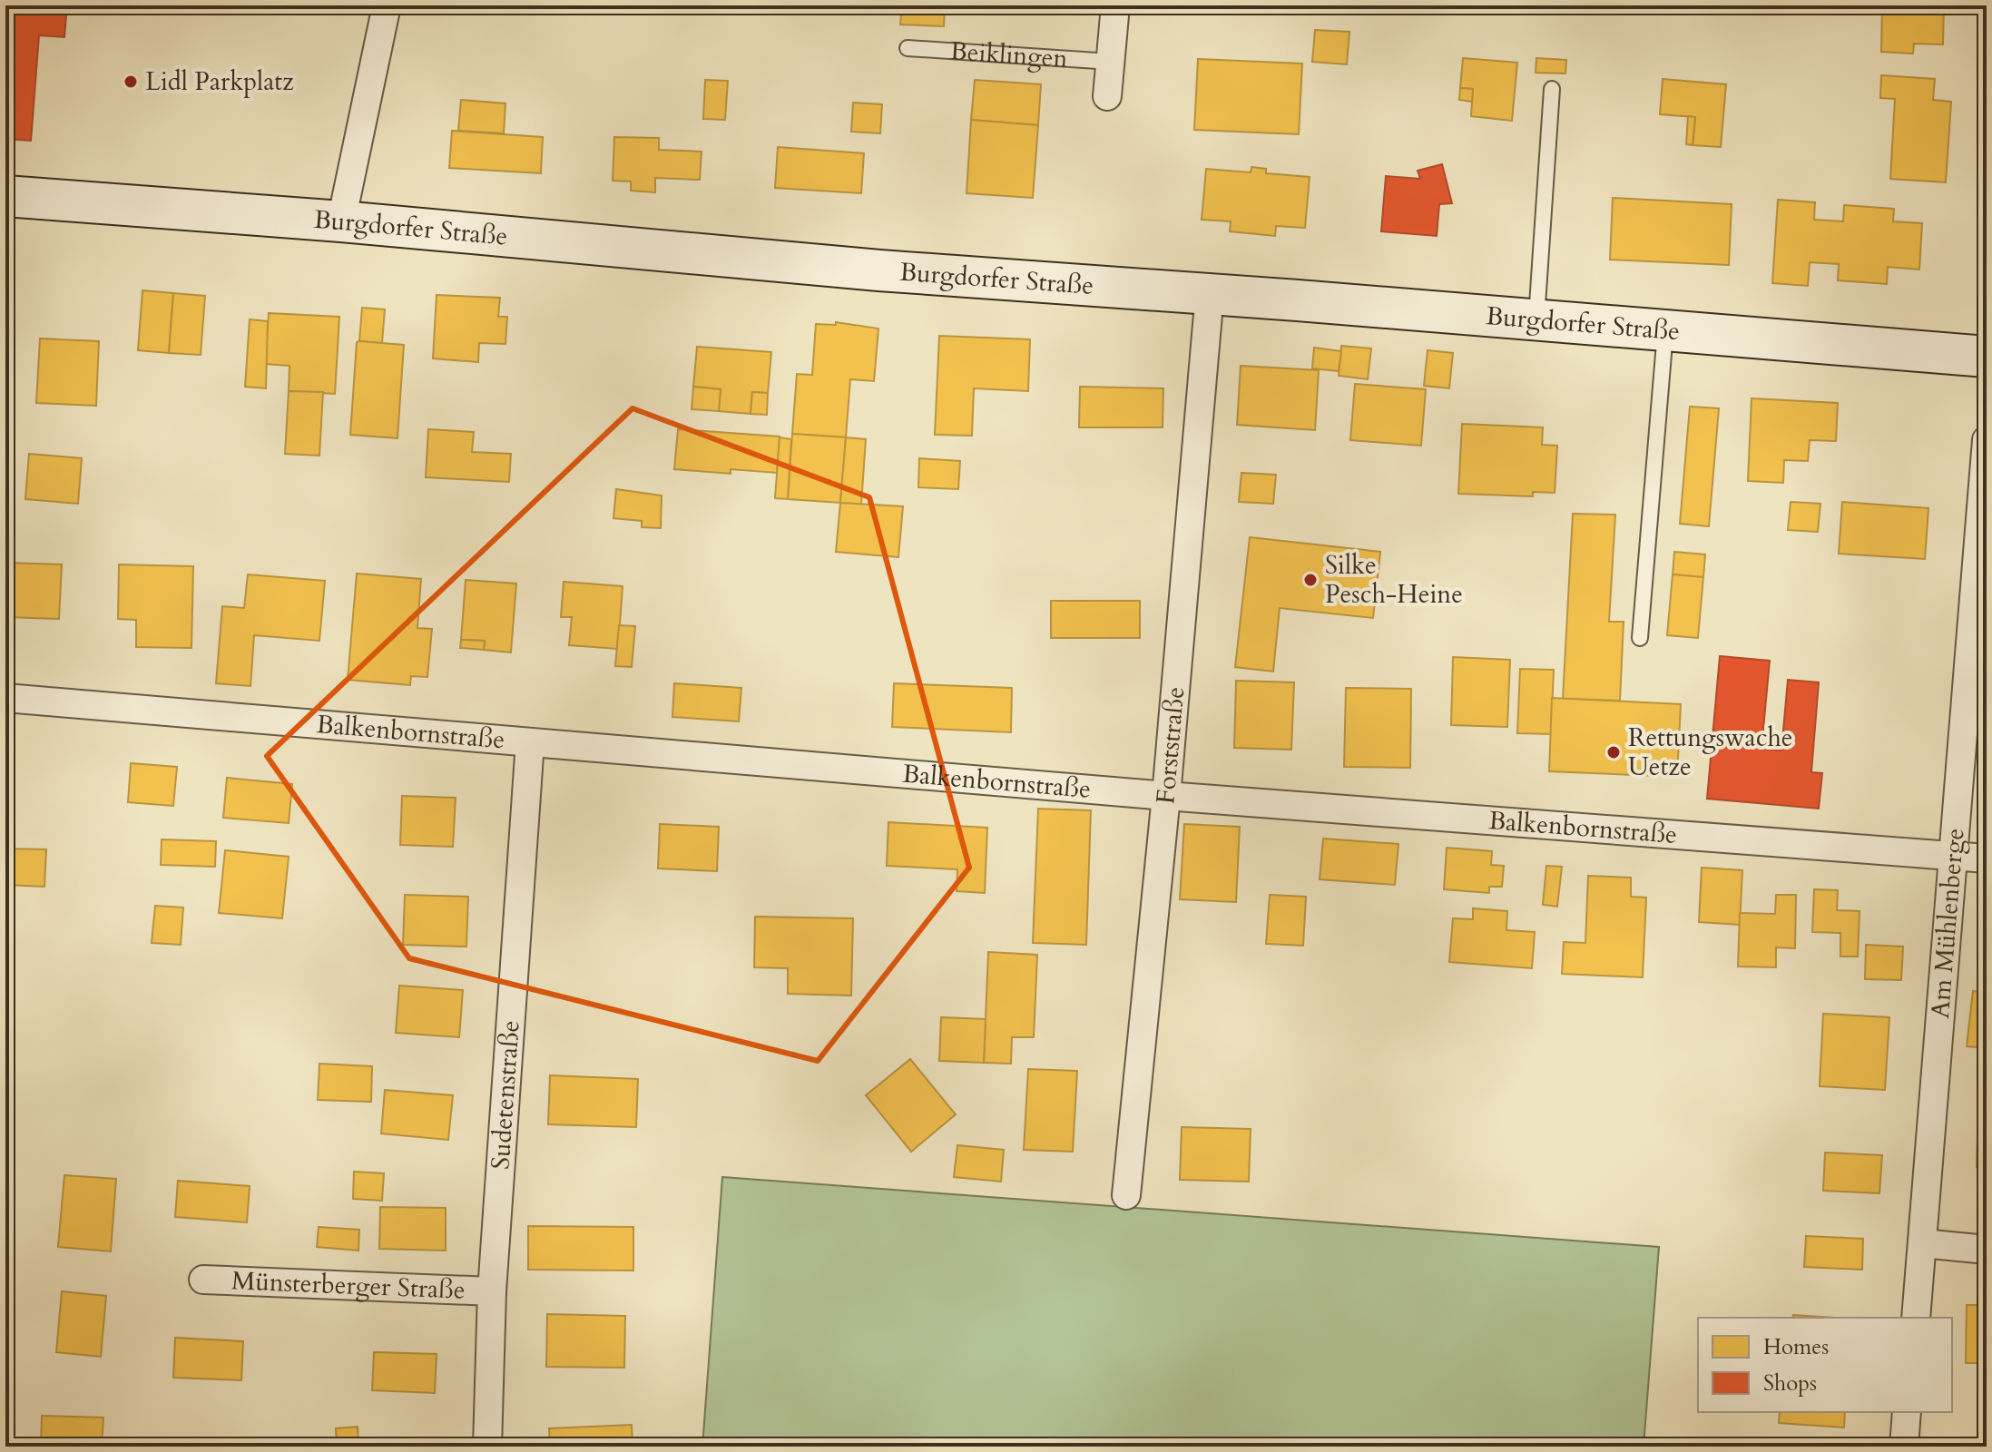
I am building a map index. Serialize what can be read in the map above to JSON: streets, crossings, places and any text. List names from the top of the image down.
{
  "streets": {
    "main road": ["Burgdorfer Straße"],
    "street": [
      "Balkenbornstraße",
      "Forststraße",
      "Am Mühlenberge",
      "Sudetenstraße",
      "Münsterberger Straße"
    ],
    "lane": ["Beiklingen"]
  },
  "crossings": [
    ["Burgdorfer Straße", "Forststraße"],
    ["Balkenbornstraße", "Forststraße"],
    ["Balkenbornstraße", "Am Mühlenberge"],
    ["Balkenbornstraße", "Sudetenstraße"],
    ["Sudetenstraße", "Münsterberger Straße"]
  ],
  "places": ["Lidl Parkplatz", "Silke Pesch-Heine", "Rettungswache Uetze"],
  "legend": ["Homes", "Shops"]
}
